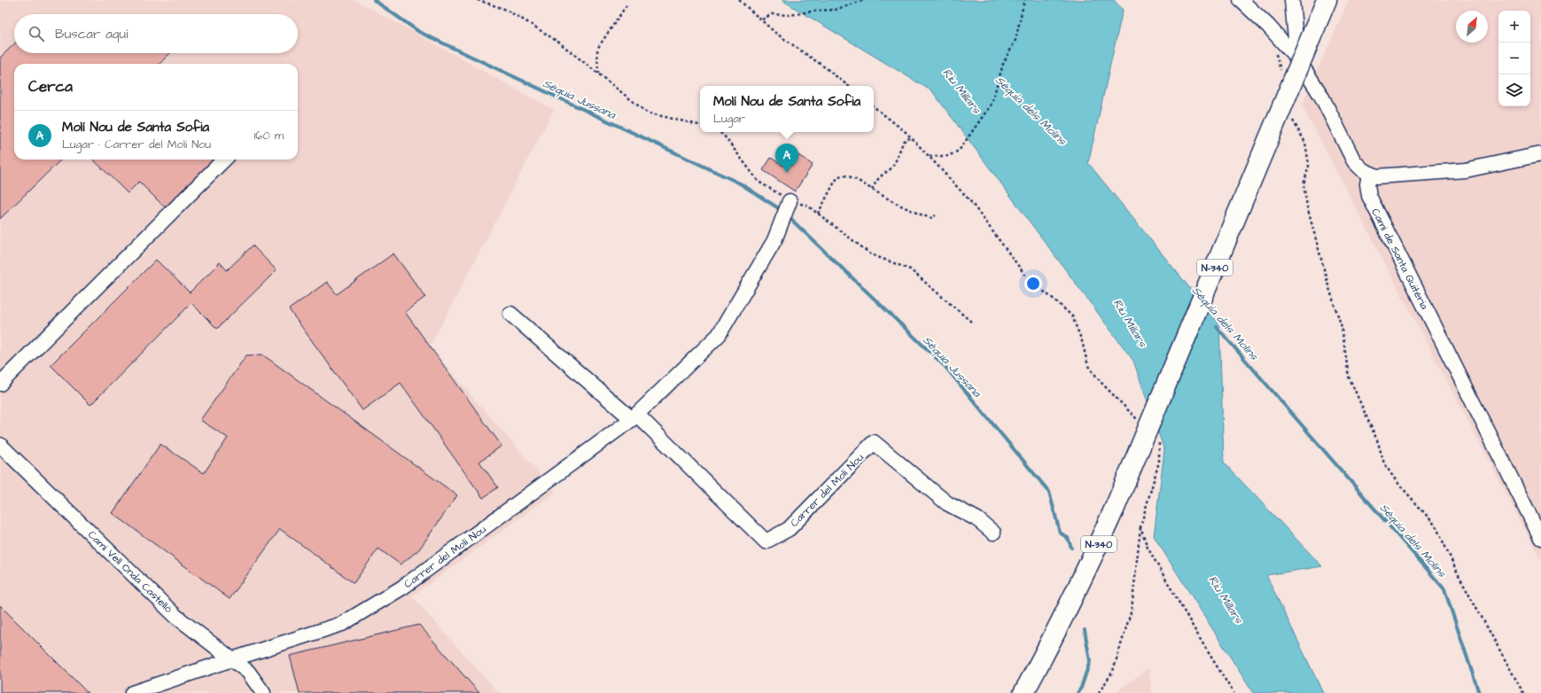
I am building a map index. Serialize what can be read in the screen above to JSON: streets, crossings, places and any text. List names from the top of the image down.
{
  "streets": {
    "highway": ["N-340"],
    "street": ["Camí de Santa Quitèria", "Carrer del Molí Nou", "Camí Vell Onda Castelló"]
  },
  "crossings": [
    ["Carrer del Molí Nou", "Camí Vell Onda Castelló"]
  ],
  "water": ["Riu Millars", "Séquia Jussana", "Séquia dels Molins"],
  "north": "top right",
  "page": {
    "map_buttons": ["+", "−"],
    "search": "Buscar aquí",
    "heading": "Cerca",
    "popup": ["Molí Nou de Santa Sofia", "Lugar"],
    "list": [
      {
        "mark": "A",
        "name": "Molí Nou de Santa Sofia",
        "note": "Lugar · Carrer del Molí Nou",
        "value": "160 m"
      }
    ],
    "pins": "A"
  }
}
